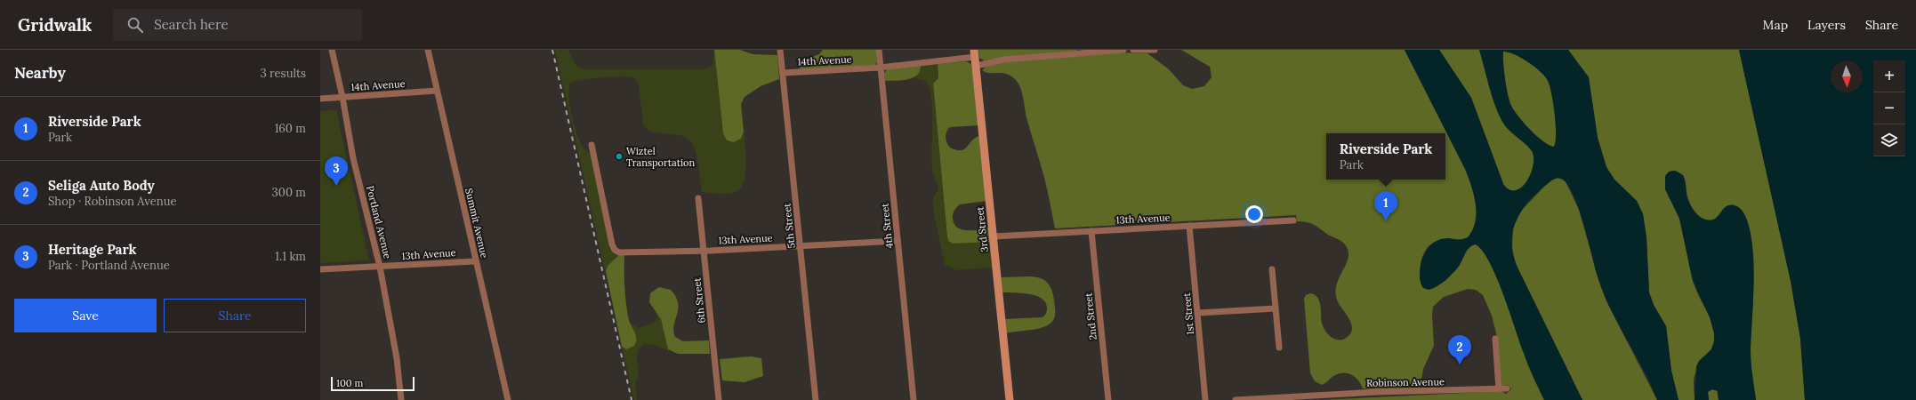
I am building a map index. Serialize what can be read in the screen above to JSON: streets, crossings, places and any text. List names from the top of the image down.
{
  "streets": {
    "street": [
      "14th Avenue",
      "13th Avenue",
      "Portland Avenue",
      "Summit Avenue",
      "5th Street",
      "4th Street",
      "3rd Street",
      "6th Street",
      "1st Street",
      "2nd Street",
      "Robinson Avenue"
    ]
  },
  "crossings": [
    ["14th Avenue", "Portland Avenue"],
    ["14th Avenue", "Summit Avenue"],
    ["14th Avenue", "5th Street"],
    ["14th Avenue", "4th Street"],
    ["14th Avenue", "3rd Street"],
    ["13th Avenue", "Portland Avenue"],
    ["13th Avenue", "Summit Avenue"],
    ["13th Avenue", "5th Street"],
    ["13th Avenue", "4th Street"],
    ["13th Avenue", "3rd Street"],
    ["13th Avenue", "6th Street"],
    ["13th Avenue", "1st Street"],
    ["13th Avenue", "2nd Street"]
  ],
  "places": ["Wiztel Transportation"],
  "scale_bar": "100 m",
  "north": "bottom",
  "page": {
    "header": "Gridwalk",
    "search": "Search here",
    "nav": ["Map", "Layers", "Share"],
    "heading": ["Nearby", "3 results"],
    "map_buttons": ["+", "−"],
    "list": [
      {
        "mark": "1",
        "name": "Riverside Park",
        "note": "Park",
        "value": "160 m"
      },
      {
        "mark": "2",
        "name": "Seliga Auto Body",
        "note": "Shop · Robinson Avenue",
        "value": "300 m"
      },
      {
        "mark": "3",
        "name": "Heritage Park",
        "note": "Park · Portland Avenue",
        "value": "1.1 km"
      }
    ],
    "popup": ["Riverside Park", "Park"],
    "pins": ["3", "1", "2"],
    "buttons": ["Save", "Share"],
    "scale": "100 m"
  }
}
